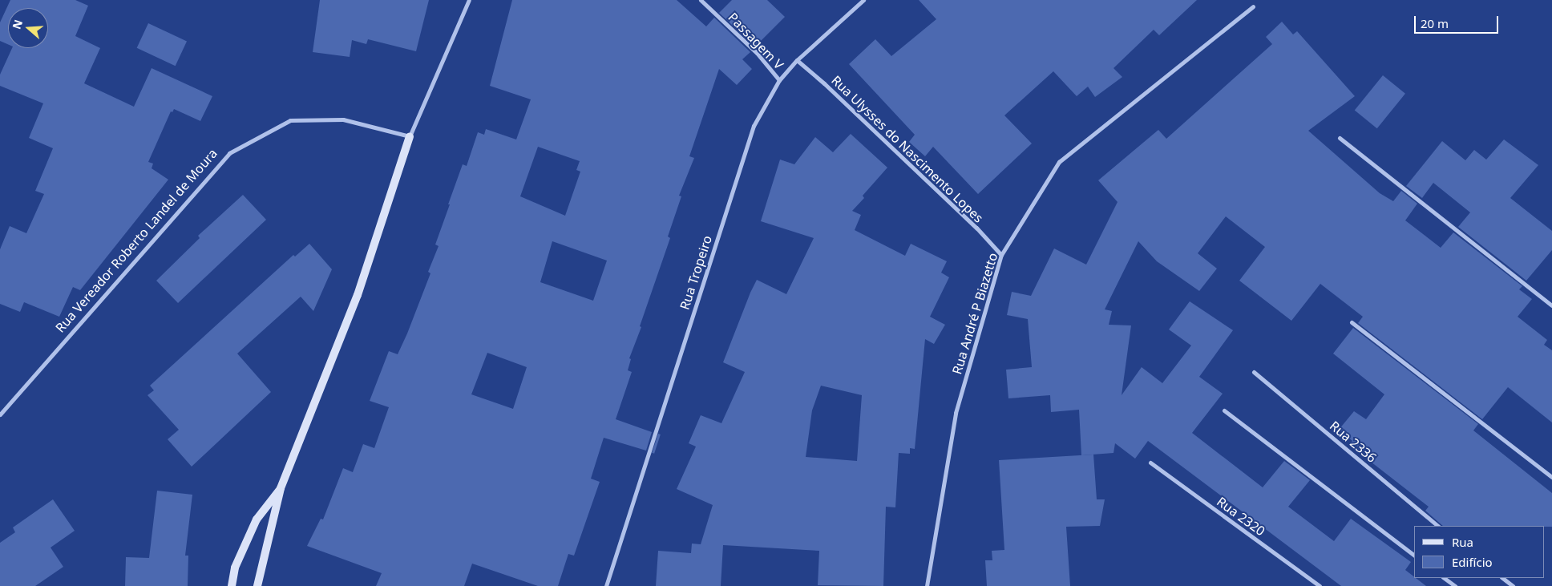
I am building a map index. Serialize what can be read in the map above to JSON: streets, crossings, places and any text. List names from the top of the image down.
{
  "streets": {
    "street": [
      "Passagem V",
      "Rua Ulysses do Nascimento Lopes",
      "Rua Vereador Roberto Landel de Moura",
      "Rua Tropeiro",
      "Rua André P Biazetto",
      "Rua 2336",
      "Rua 2320"
    ]
  },
  "crossings": [
    ["Passagem V", "Rua Tropeiro"],
    ["Rua Ulysses do Nascimento Lopes", "Rua Tropeiro"],
    ["Rua Ulysses do Nascimento Lopes", "Rua André P Biazetto"]
  ],
  "legend": ["Rua", "Edifício"],
  "scale_bar": "20 m",
  "north": "left"
}
